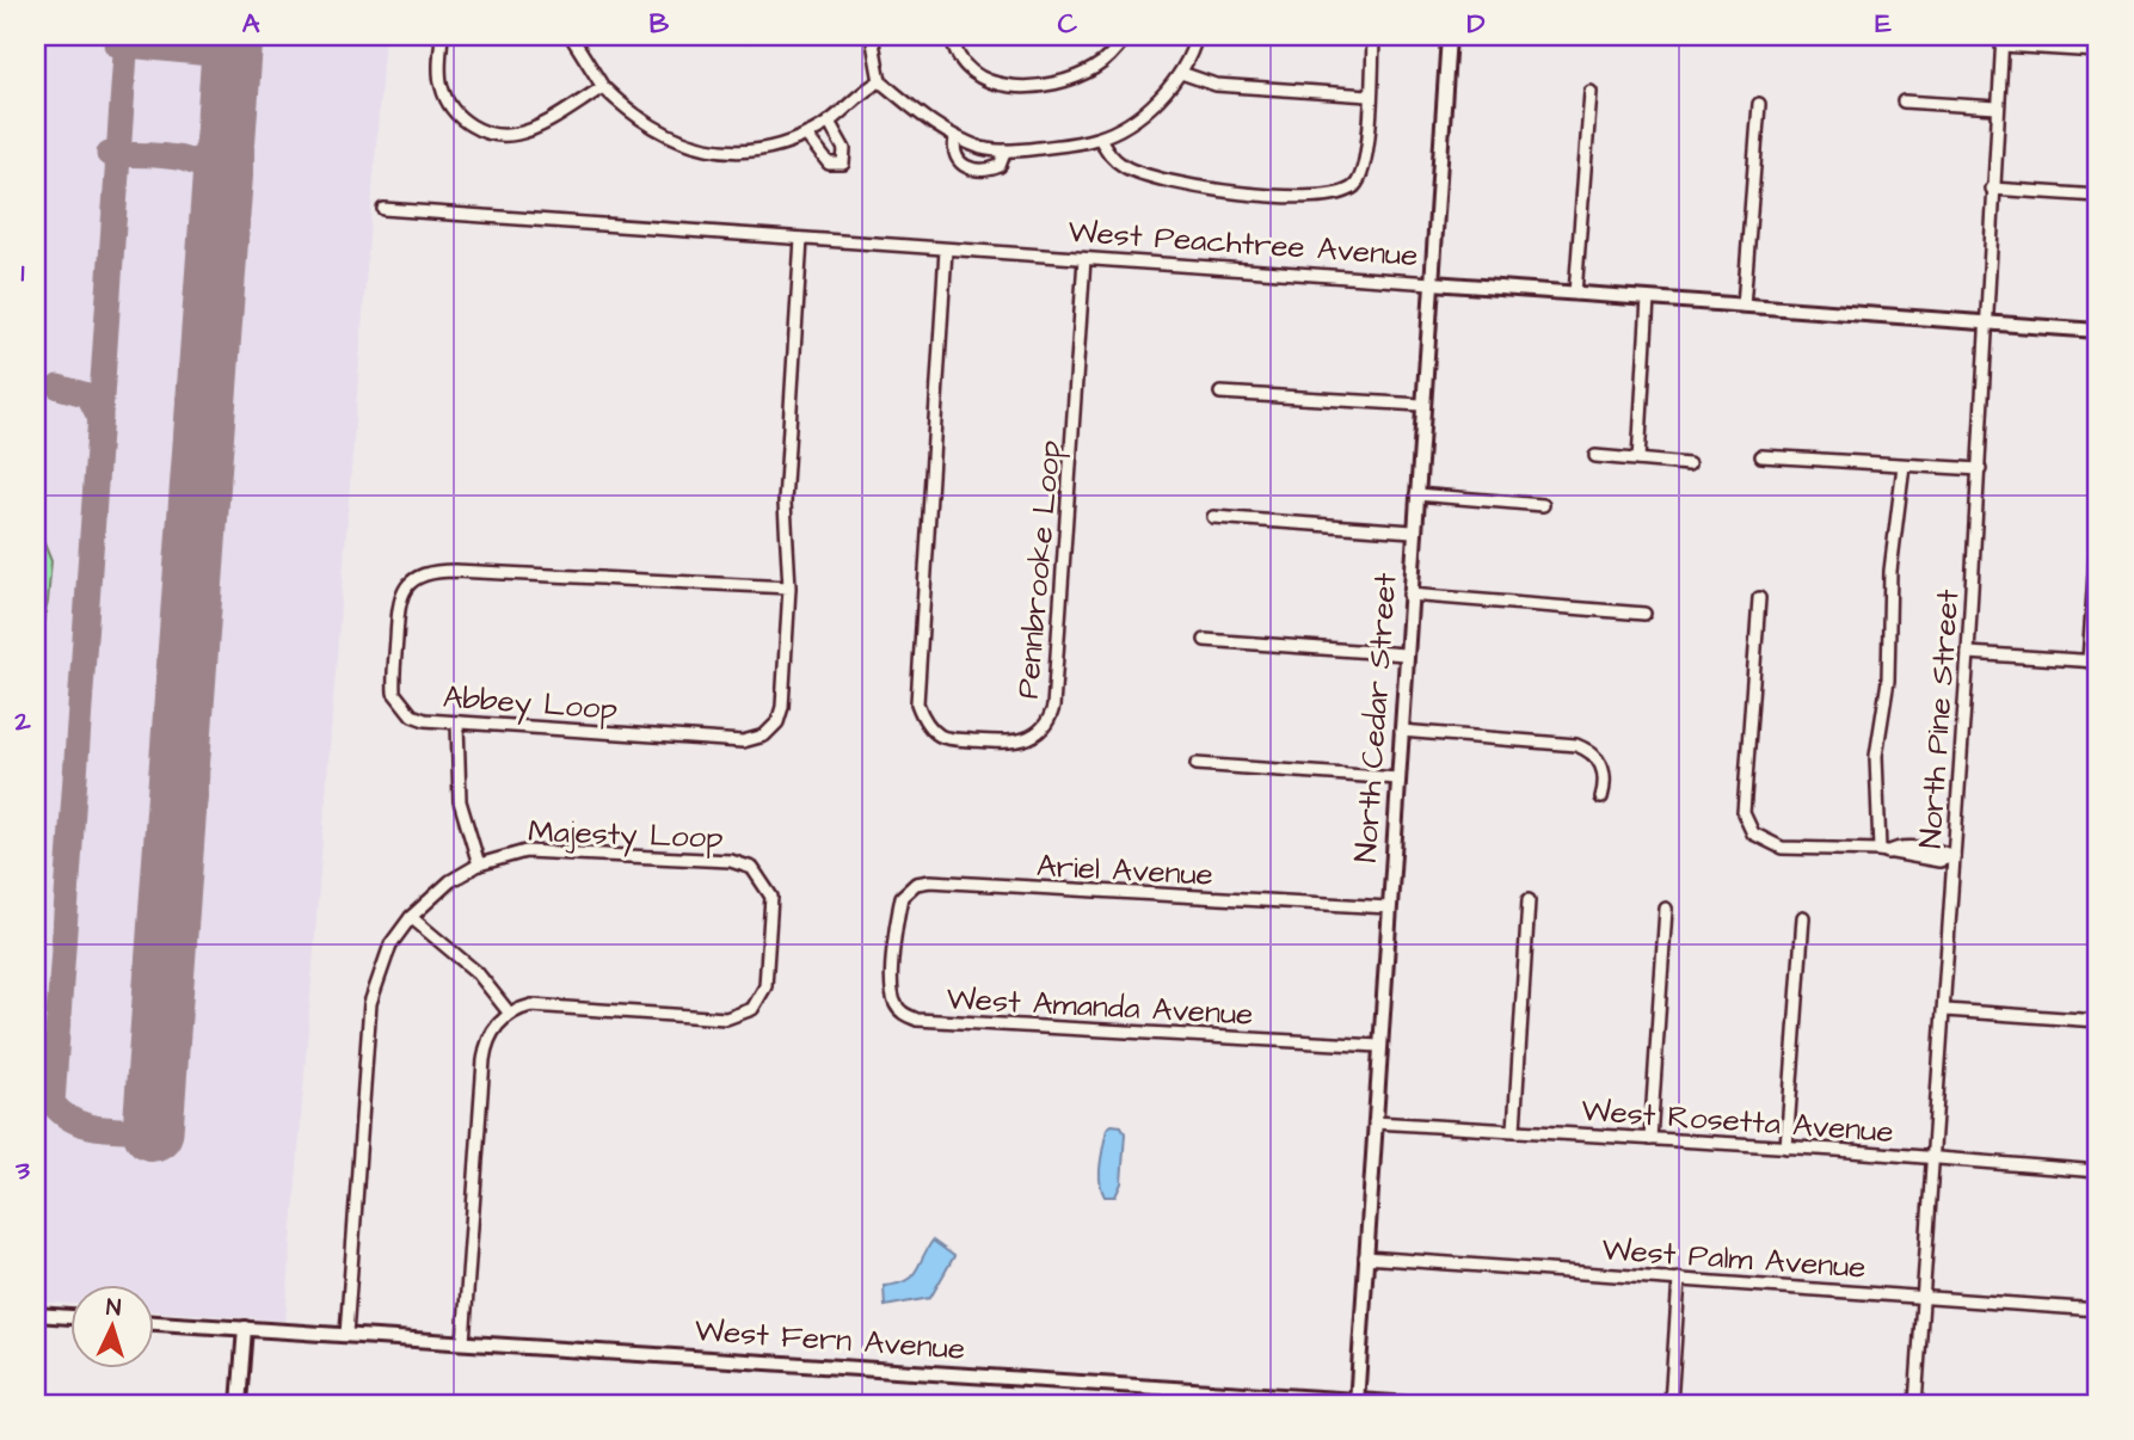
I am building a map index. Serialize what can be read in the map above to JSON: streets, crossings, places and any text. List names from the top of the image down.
{
  "streets": {
    "street": [
      "West Peachtree Avenue",
      "Pennbrooke Loop",
      "Abbey Loop",
      "North Cedar Street",
      "North Pine Street",
      "Majesty Loop",
      "Ariel Avenue",
      "West Amanda Avenue",
      "West Rosetta Avenue",
      "West Palm Avenue",
      "West Fern Avenue"
    ]
  },
  "crossings": [
    ["West Peachtree Avenue", "Pennbrooke Loop"],
    ["West Peachtree Avenue", "Abbey Loop"],
    ["West Peachtree Avenue", "North Cedar Street"],
    ["West Peachtree Avenue", "North Pine Street"],
    ["North Cedar Street", "Ariel Avenue"],
    ["North Cedar Street", "West Amanda Avenue"],
    ["North Cedar Street", "West Rosetta Avenue"],
    ["North Cedar Street", "West Palm Avenue"],
    ["North Cedar Street", "West Fern Avenue"],
    ["North Pine Street", "West Rosetta Avenue"],
    ["North Pine Street", "West Palm Avenue"],
    ["Majesty Loop", "West Fern Avenue"],
    ["Ariel Avenue", "West Amanda Avenue"]
  ],
  "north": "top",
  "grid": {
    "columns": [
      "A",
      "B",
      "C",
      "D",
      "E"
    ],
    "rows": ["1", "2", "3"]
  }
}
